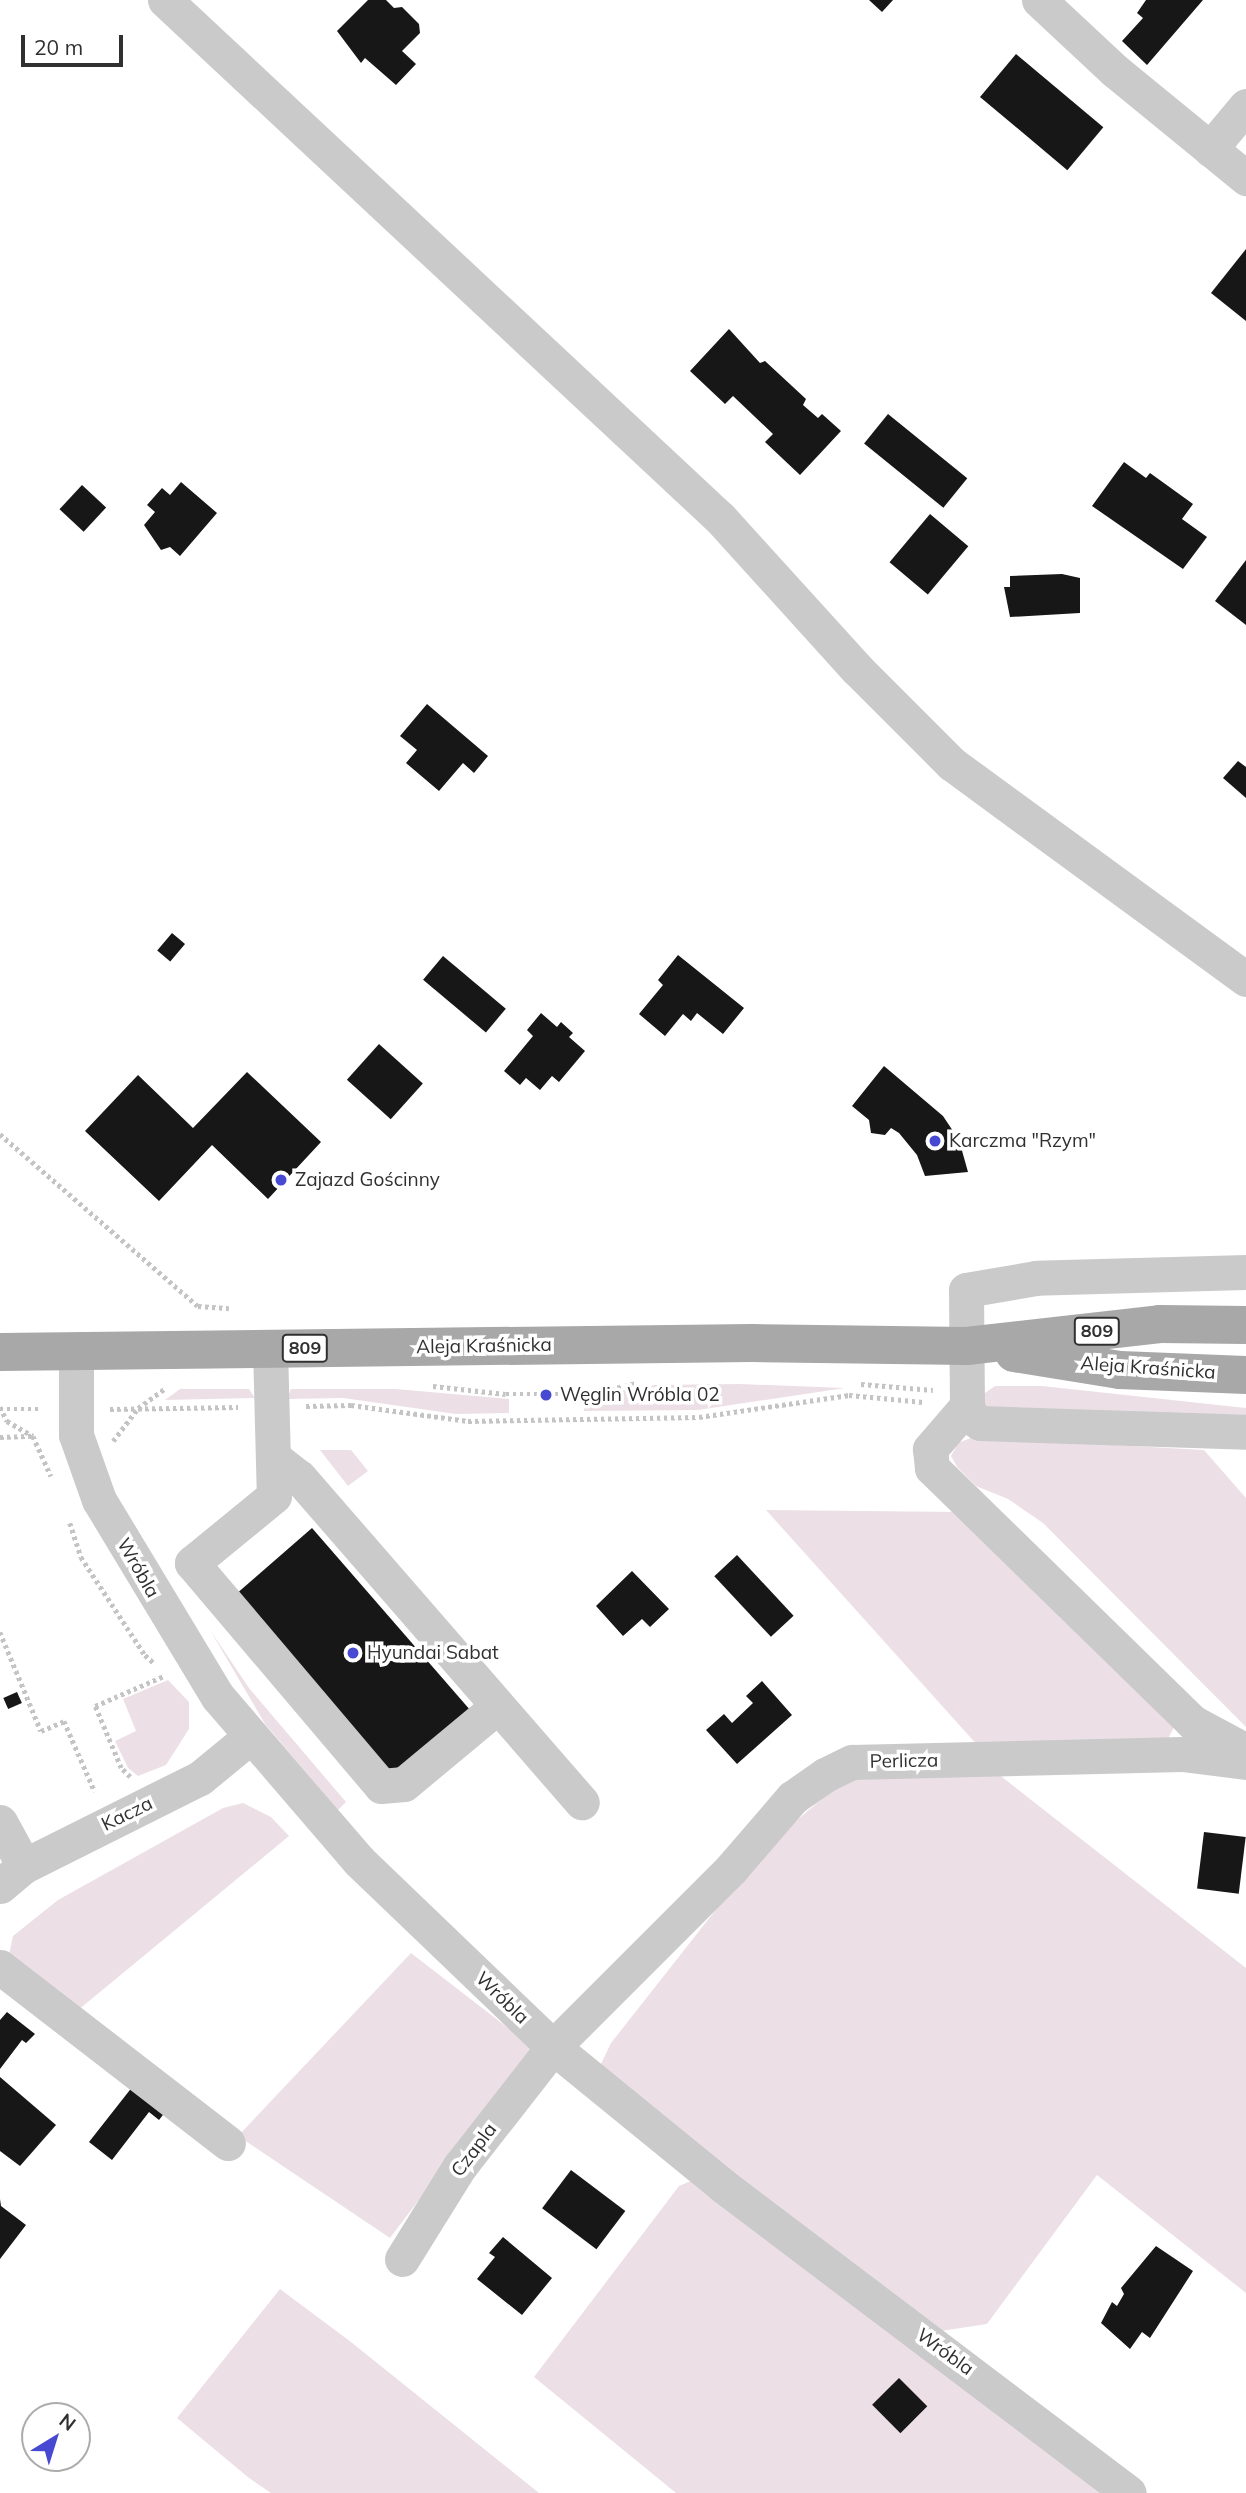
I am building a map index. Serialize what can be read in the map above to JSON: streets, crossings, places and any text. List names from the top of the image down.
{
  "streets": {
    "main road": ["809", "Aleja Kraśnicka"],
    "street": [
      "Wróbla",
      "Perlicza",
      "Kacza",
      "Czapla"
    ]
  },
  "crossings": [
    ["Aleja Kraśnicka", "Wróbla"],
    ["Wróbla", "Perlicza"],
    ["Wróbla", "Kacza"],
    ["Wróbla", "Czapla"],
    ["Perlicza", "Czapla"]
  ],
  "places": [
    "Karczma \"Rzym\"",
    "Zajazd Gościnny",
    "Węglin Wróbla 02",
    "Hyundai Sabat"
  ],
  "scale_bar": "20 m",
  "north": "top right"
}
